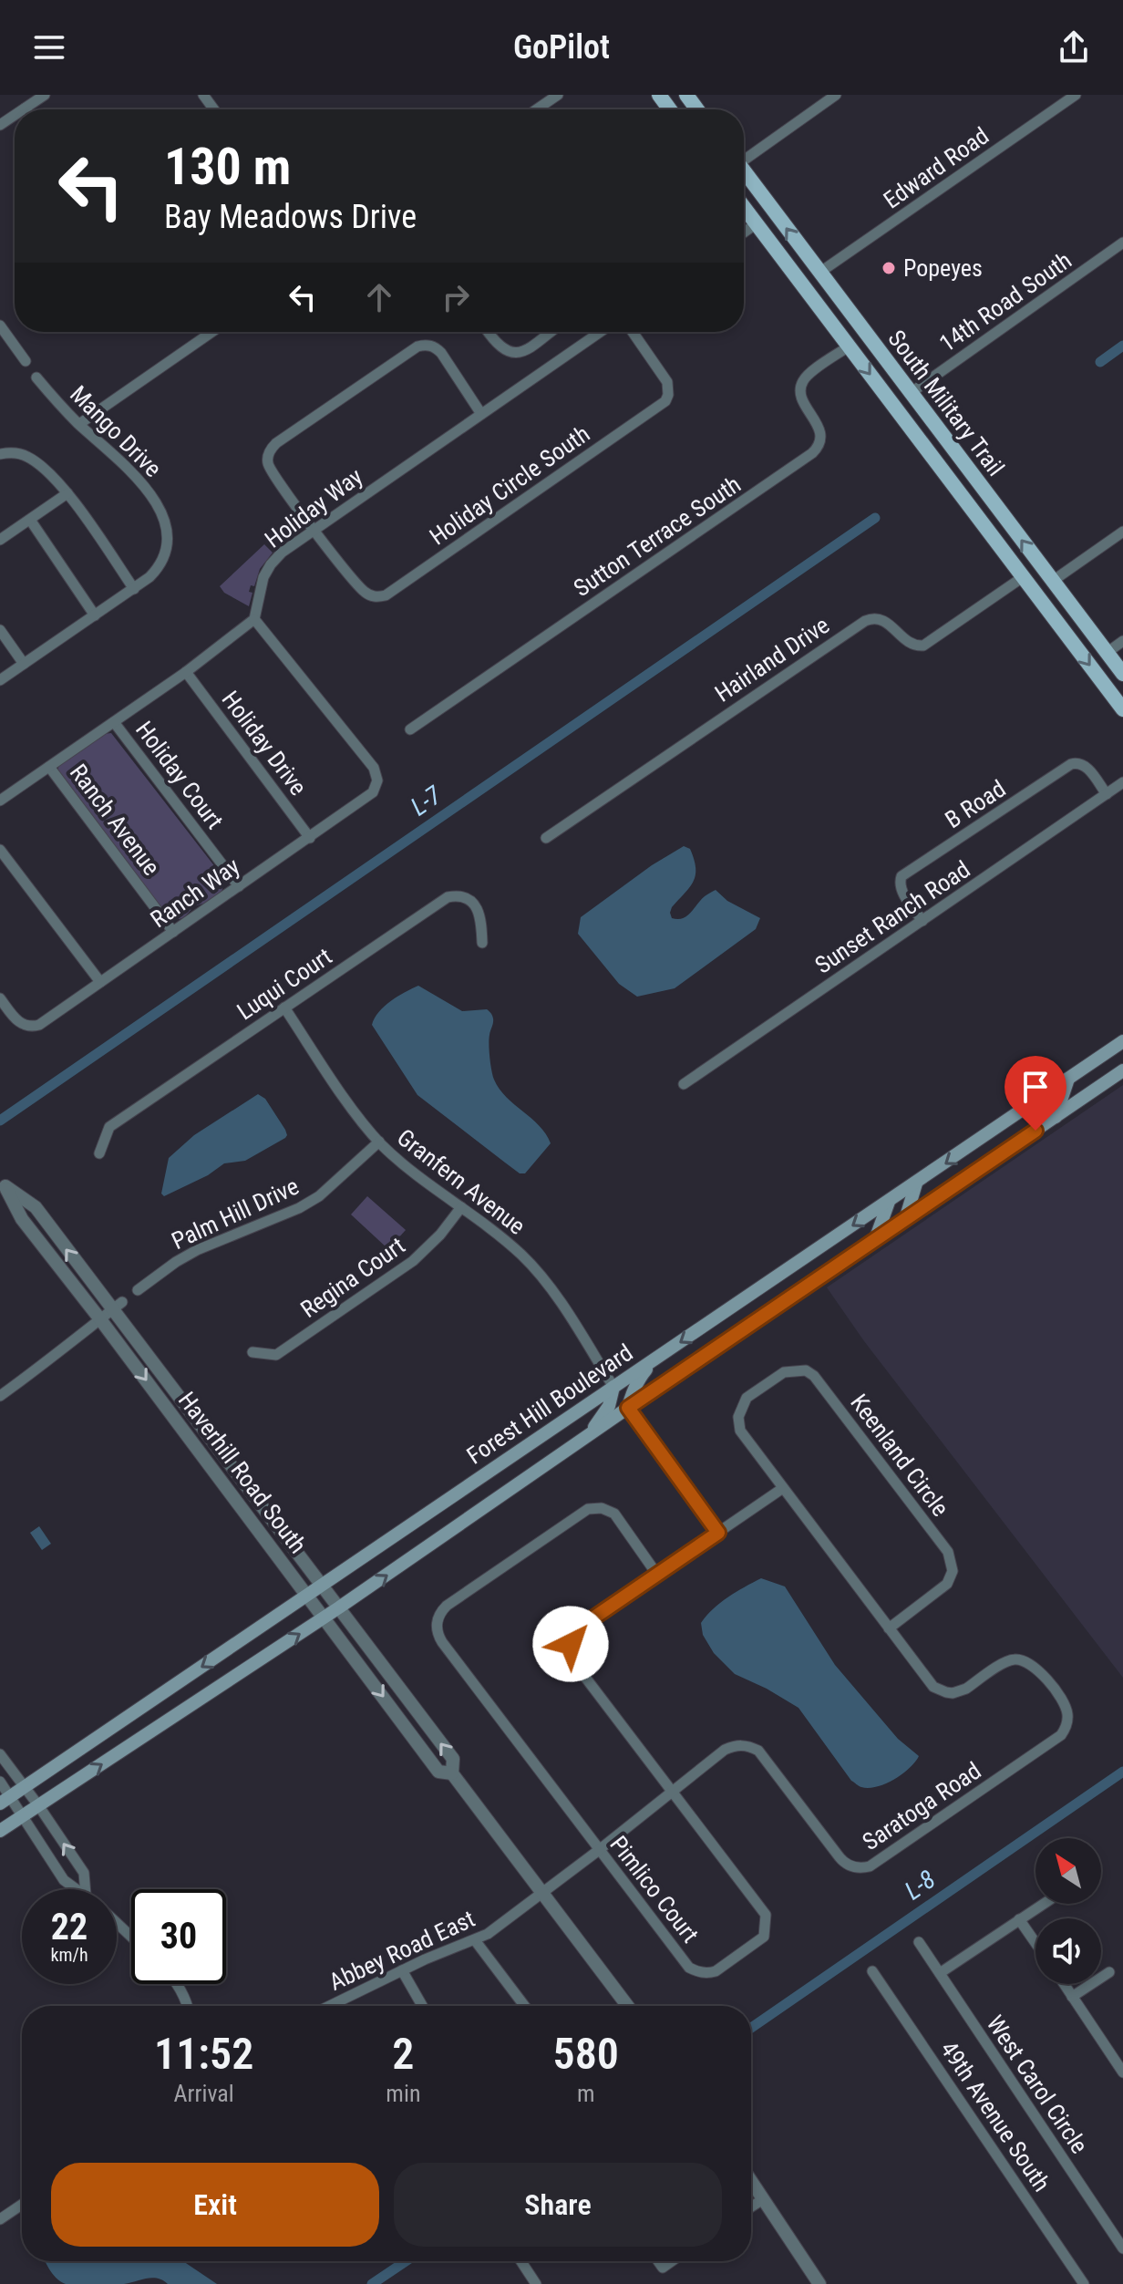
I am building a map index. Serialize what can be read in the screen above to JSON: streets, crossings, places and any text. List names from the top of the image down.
{
  "streets": {
    "main road": ["South Military Trail", "Forest Hill Boulevard"],
    "street": [
      "Edward Road",
      "14th Road South",
      "Mango Drive",
      "Holiday Circle South",
      "Holiday Way",
      "Sutton Terrace South",
      "Hairland Drive",
      "Holiday Drive",
      "Holiday Court",
      "B Road",
      "Ranch Avenue",
      "Ranch Way",
      "Sunset Ranch Road",
      "Luqui Court",
      "Granfern Avenue",
      "Palm Hill Drive",
      "Regina Court",
      "Keenland Circle",
      "Haverhill Road South",
      "Saratoga Road",
      "Pimlico Court",
      "Abbey Road East",
      "West Carol Circle",
      "49th Avenue South"
    ]
  },
  "crossings": [
    ["Edward Road", "South Military Trail"],
    ["14th Road South", "South Military Trail"],
    ["South Military Trail", "Sutton Terrace South"],
    ["South Military Trail", "Hairland Drive"],
    ["Holiday Circle South", "Holiday Way"],
    ["Holiday Way", "Ranch Way"],
    ["Holiday Drive", "Ranch Way"],
    ["Holiday Court", "Ranch Way"],
    ["B Road", "Sunset Ranch Road"],
    ["Ranch Avenue", "Ranch Way"],
    ["Luqui Court", "Granfern Avenue"],
    ["Granfern Avenue", "Palm Hill Drive"],
    ["Granfern Avenue", "Regina Court"],
    ["Granfern Avenue", "Forest Hill Boulevard"],
    ["Forest Hill Boulevard", "Haverhill Road South"],
    ["Keenland Circle", "Saratoga Road"],
    ["Keenland Circle", "Pimlico Court"],
    ["Haverhill Road South", "Saratoga Road"],
    ["Haverhill Road South", "Abbey Road East"],
    ["Saratoga Road", "Pimlico Court"],
    ["Saratoga Road", "Abbey Road East"]
  ],
  "water": ["L-7", "L-8"],
  "places": ["Popeyes"],
  "north": "top left",
  "page": {
    "header": "GoPilot",
    "turn": ["130 m", "Bay Meadows Drive"],
    "speed": "22 km/h",
    "limit": "30",
    "eta": [
      "11:52",
      "Arrival",
      "2",
      "min",
      "580",
      "m"
    ],
    "buttons": ["Exit", "Share"]
  }
}
